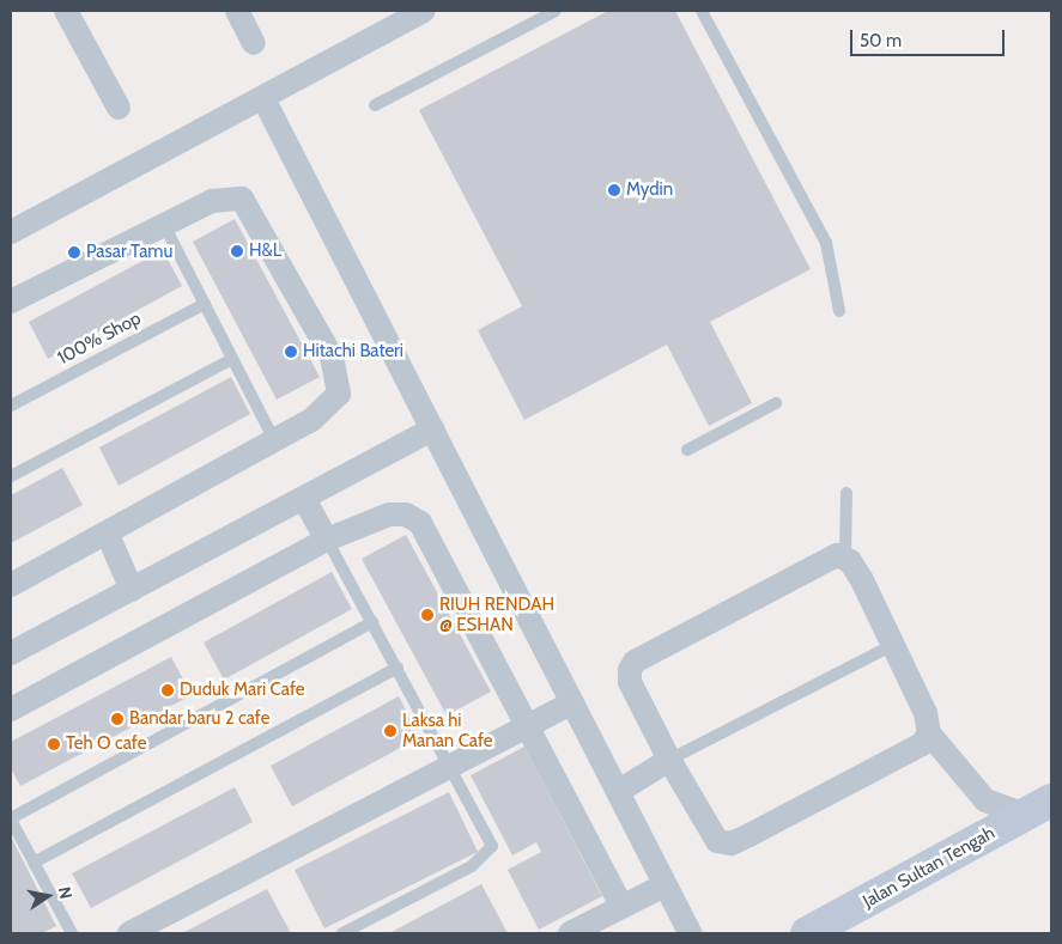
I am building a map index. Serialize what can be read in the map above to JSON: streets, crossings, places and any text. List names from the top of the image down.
{
  "streets": {
    "main road": ["Jalan Sultan Tengah"],
    "lane": ["100% Shop"]
  },
  "places": [
    "Mydin",
    "H&L",
    "Pasar Tamu",
    "Hitachi Bateri",
    "RIUH RENDAH @ ESHAN",
    "Duduk Mari Cafe",
    "Bandar baru 2 cafe",
    "Laksa hi Manan Cafe",
    "Teh O cafe"
  ],
  "scale_bar": "50 m",
  "north": "right"
}
